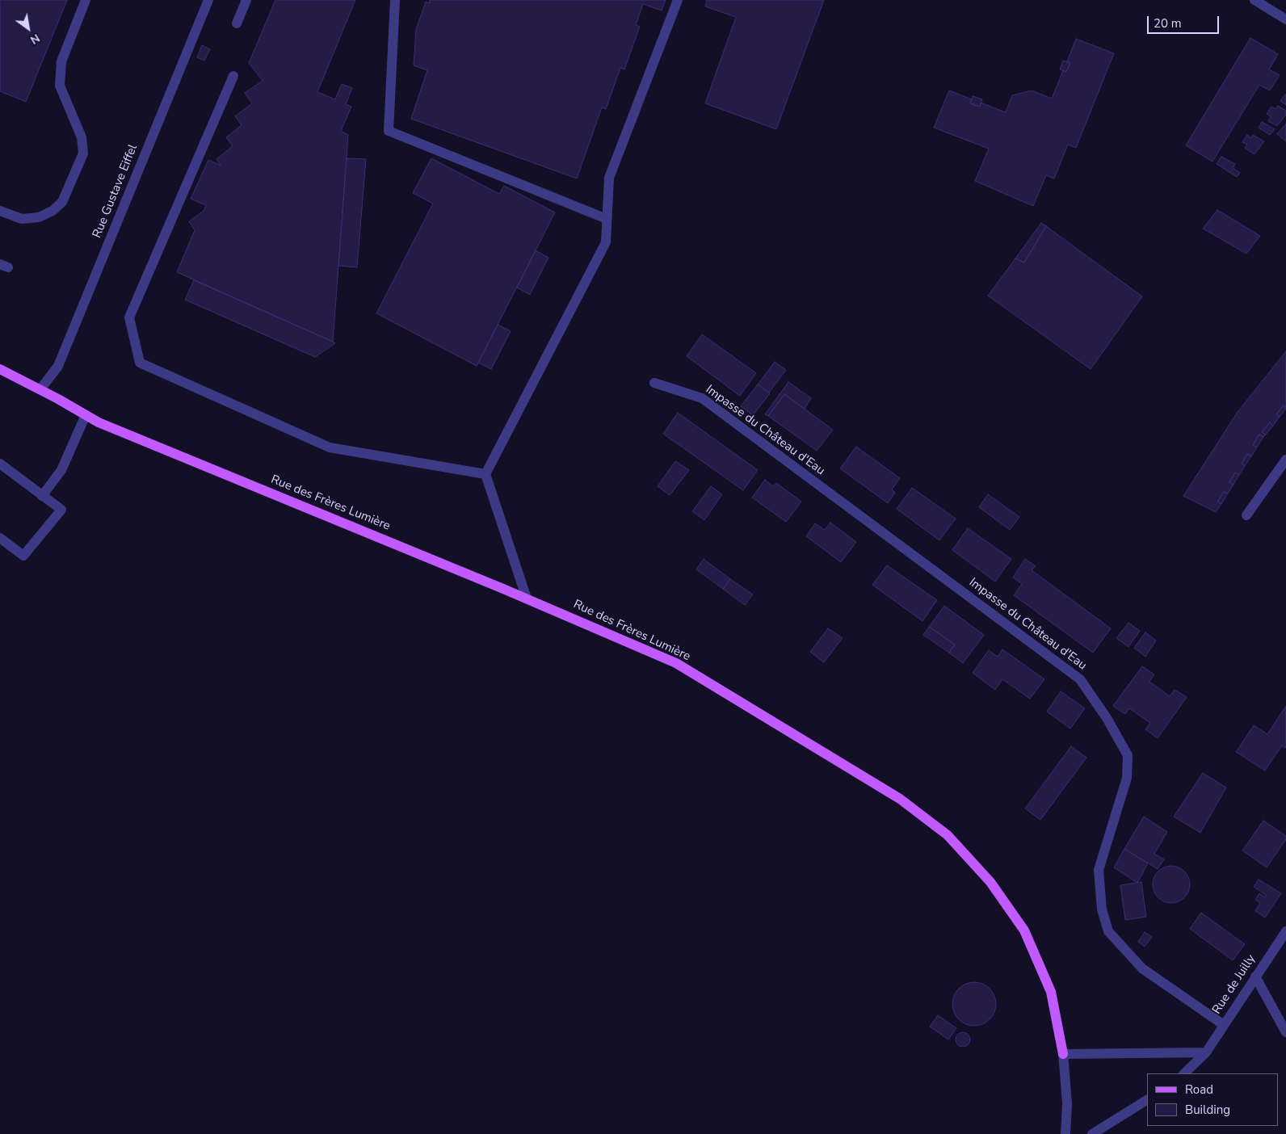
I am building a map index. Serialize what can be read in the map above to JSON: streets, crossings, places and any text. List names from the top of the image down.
{
  "streets": {
    "main road": ["Rue des Frères Lumière"],
    "street": ["Rue Gustave Eiffel", "Impasse du Château d'Eau", "Rue de Juilly"]
  },
  "crossings": [
    ["Rue Gustave Eiffel", "Rue des Frères Lumière"],
    ["Impasse du Château d'Eau", "Rue de Juilly"]
  ],
  "legend": ["Road", "Building"],
  "scale_bar": "20 m",
  "north": "bottom right"
}
